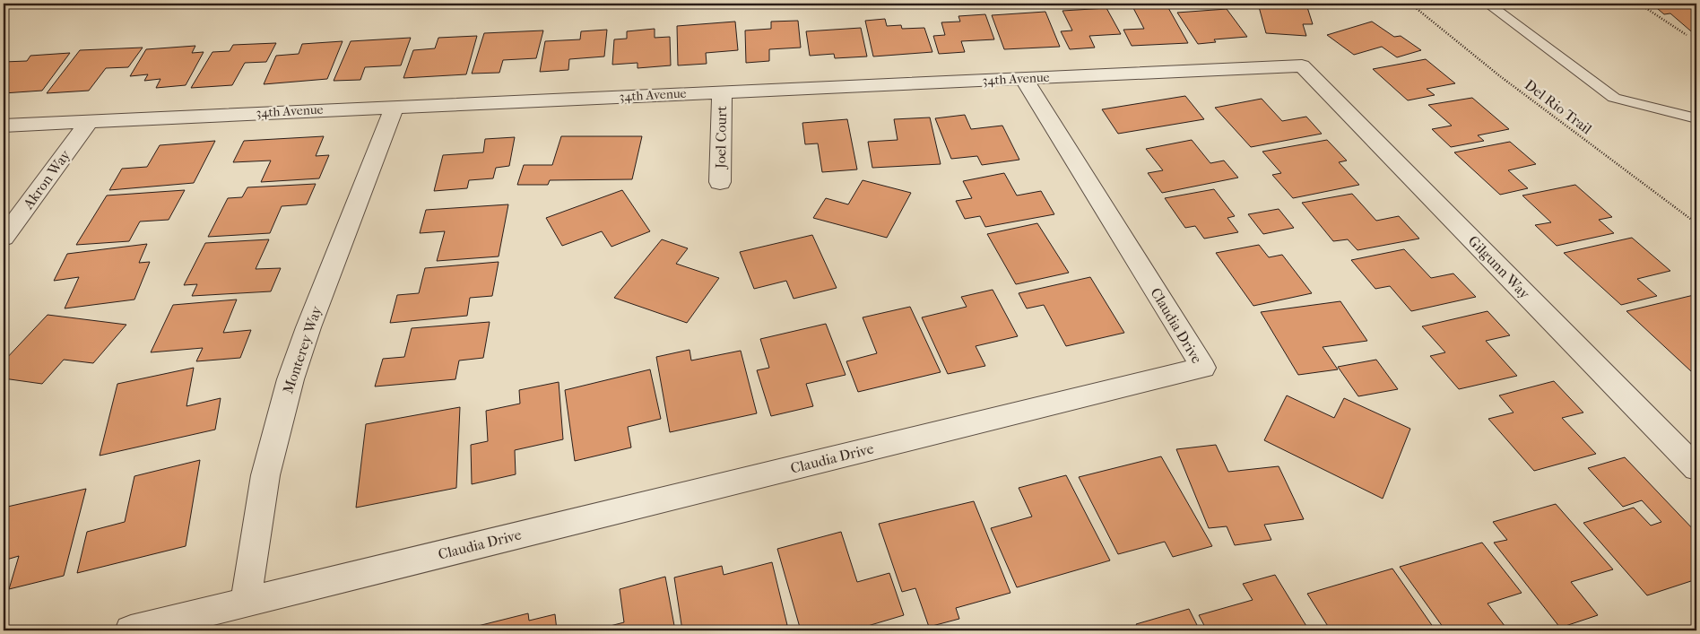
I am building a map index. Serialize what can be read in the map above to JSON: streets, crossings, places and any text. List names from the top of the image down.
{
  "streets": {
    "street": [
      "34th Avenue",
      "Joel Court",
      "Akron Way",
      "Gilgunn Way",
      "Claudia Drive",
      "Monterey Way"
    ],
    "path": ["Del Rio Trail"]
  },
  "crossings": [
    ["34th Avenue", "Joel Court"],
    ["34th Avenue", "Akron Way"],
    ["34th Avenue", "Gilgunn Way"],
    ["34th Avenue", "Claudia Drive"],
    ["34th Avenue", "Monterey Way"],
    ["Claudia Drive", "Monterey Way"]
  ]
}
